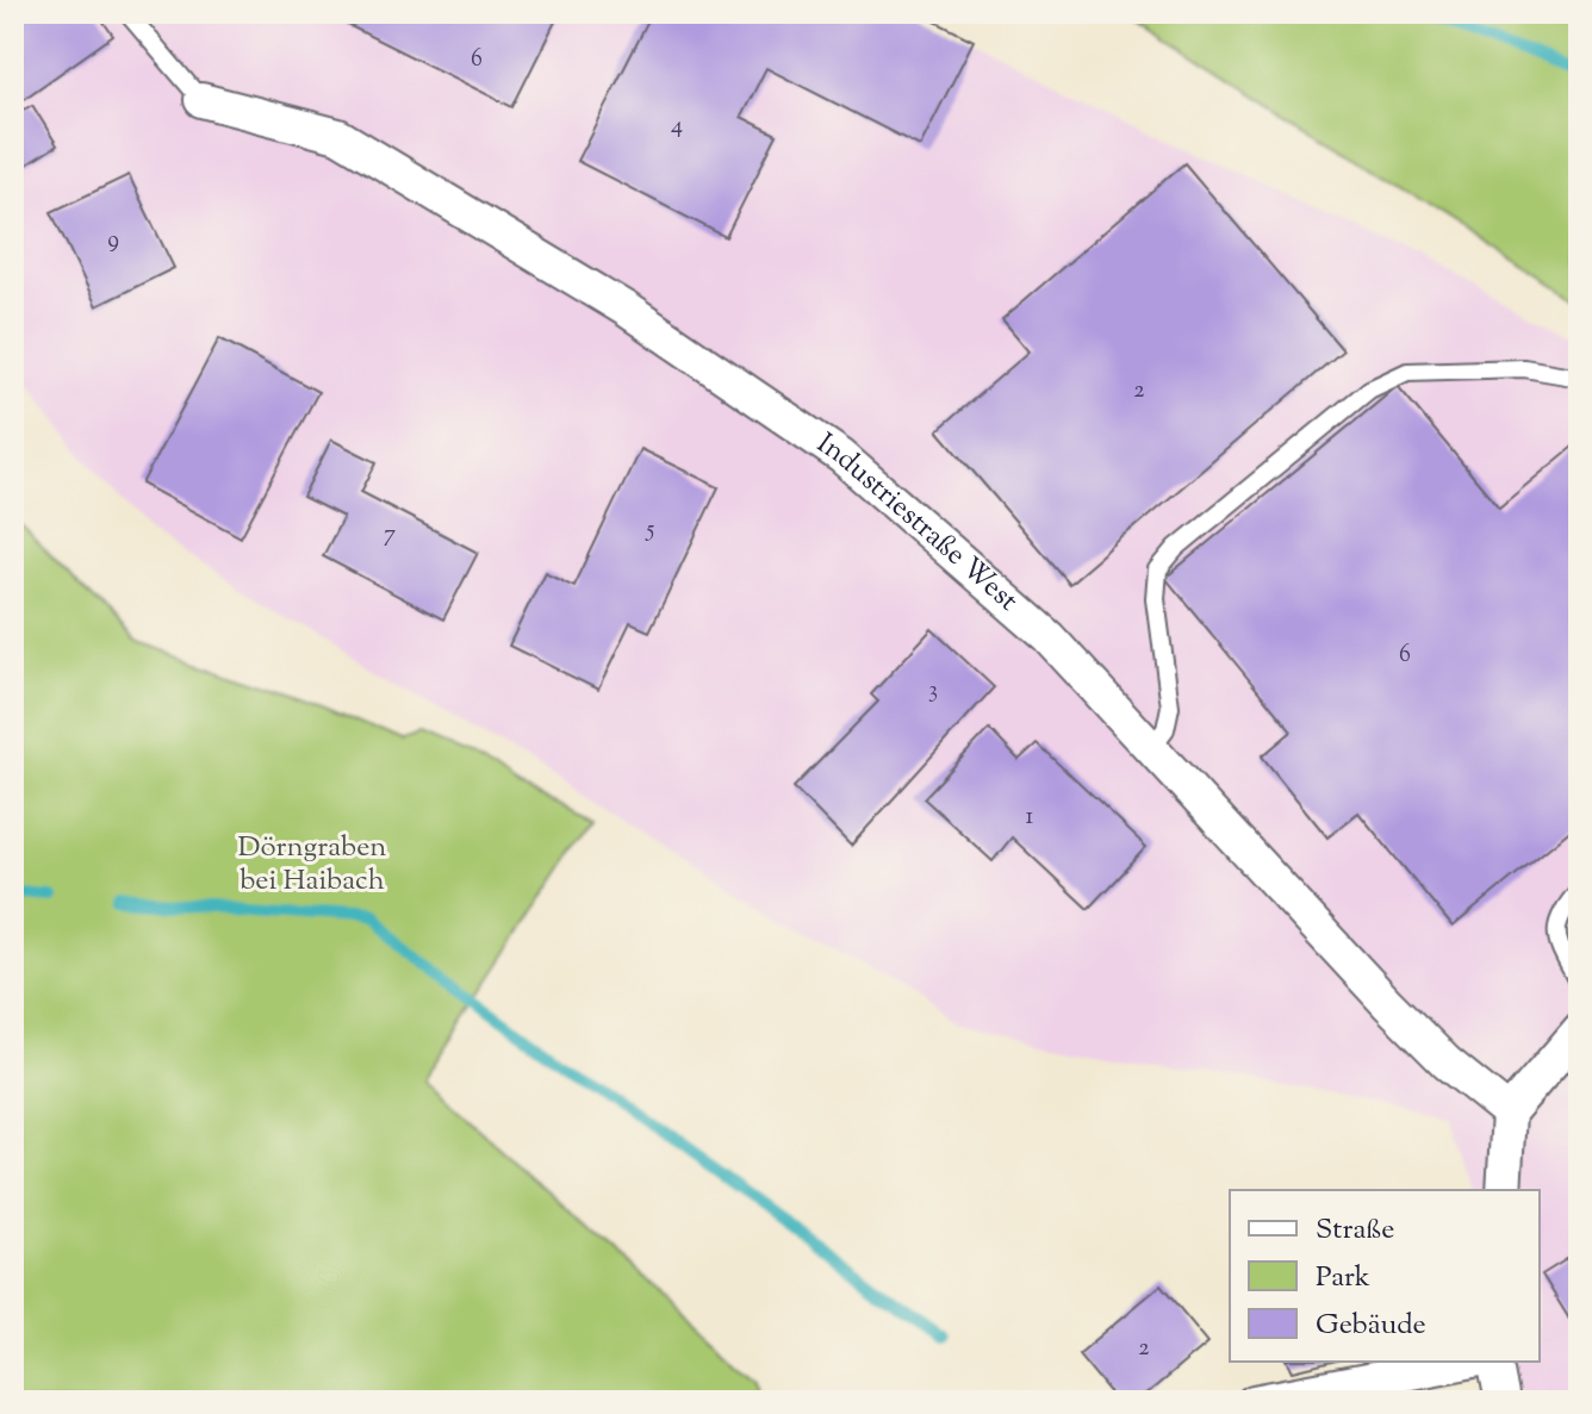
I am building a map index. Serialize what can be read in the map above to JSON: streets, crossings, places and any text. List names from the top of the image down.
{
  "streets": {
    "street": ["Industriestraße West"]
  },
  "parks": ["Dörngraben bei Haibach"],
  "house_numbers": [
    "6",
    "4",
    "9",
    "2",
    "5",
    "7",
    "6",
    "3",
    "1",
    "2"
  ],
  "legend": ["Straße", "Park", "Gebäude"]
}
